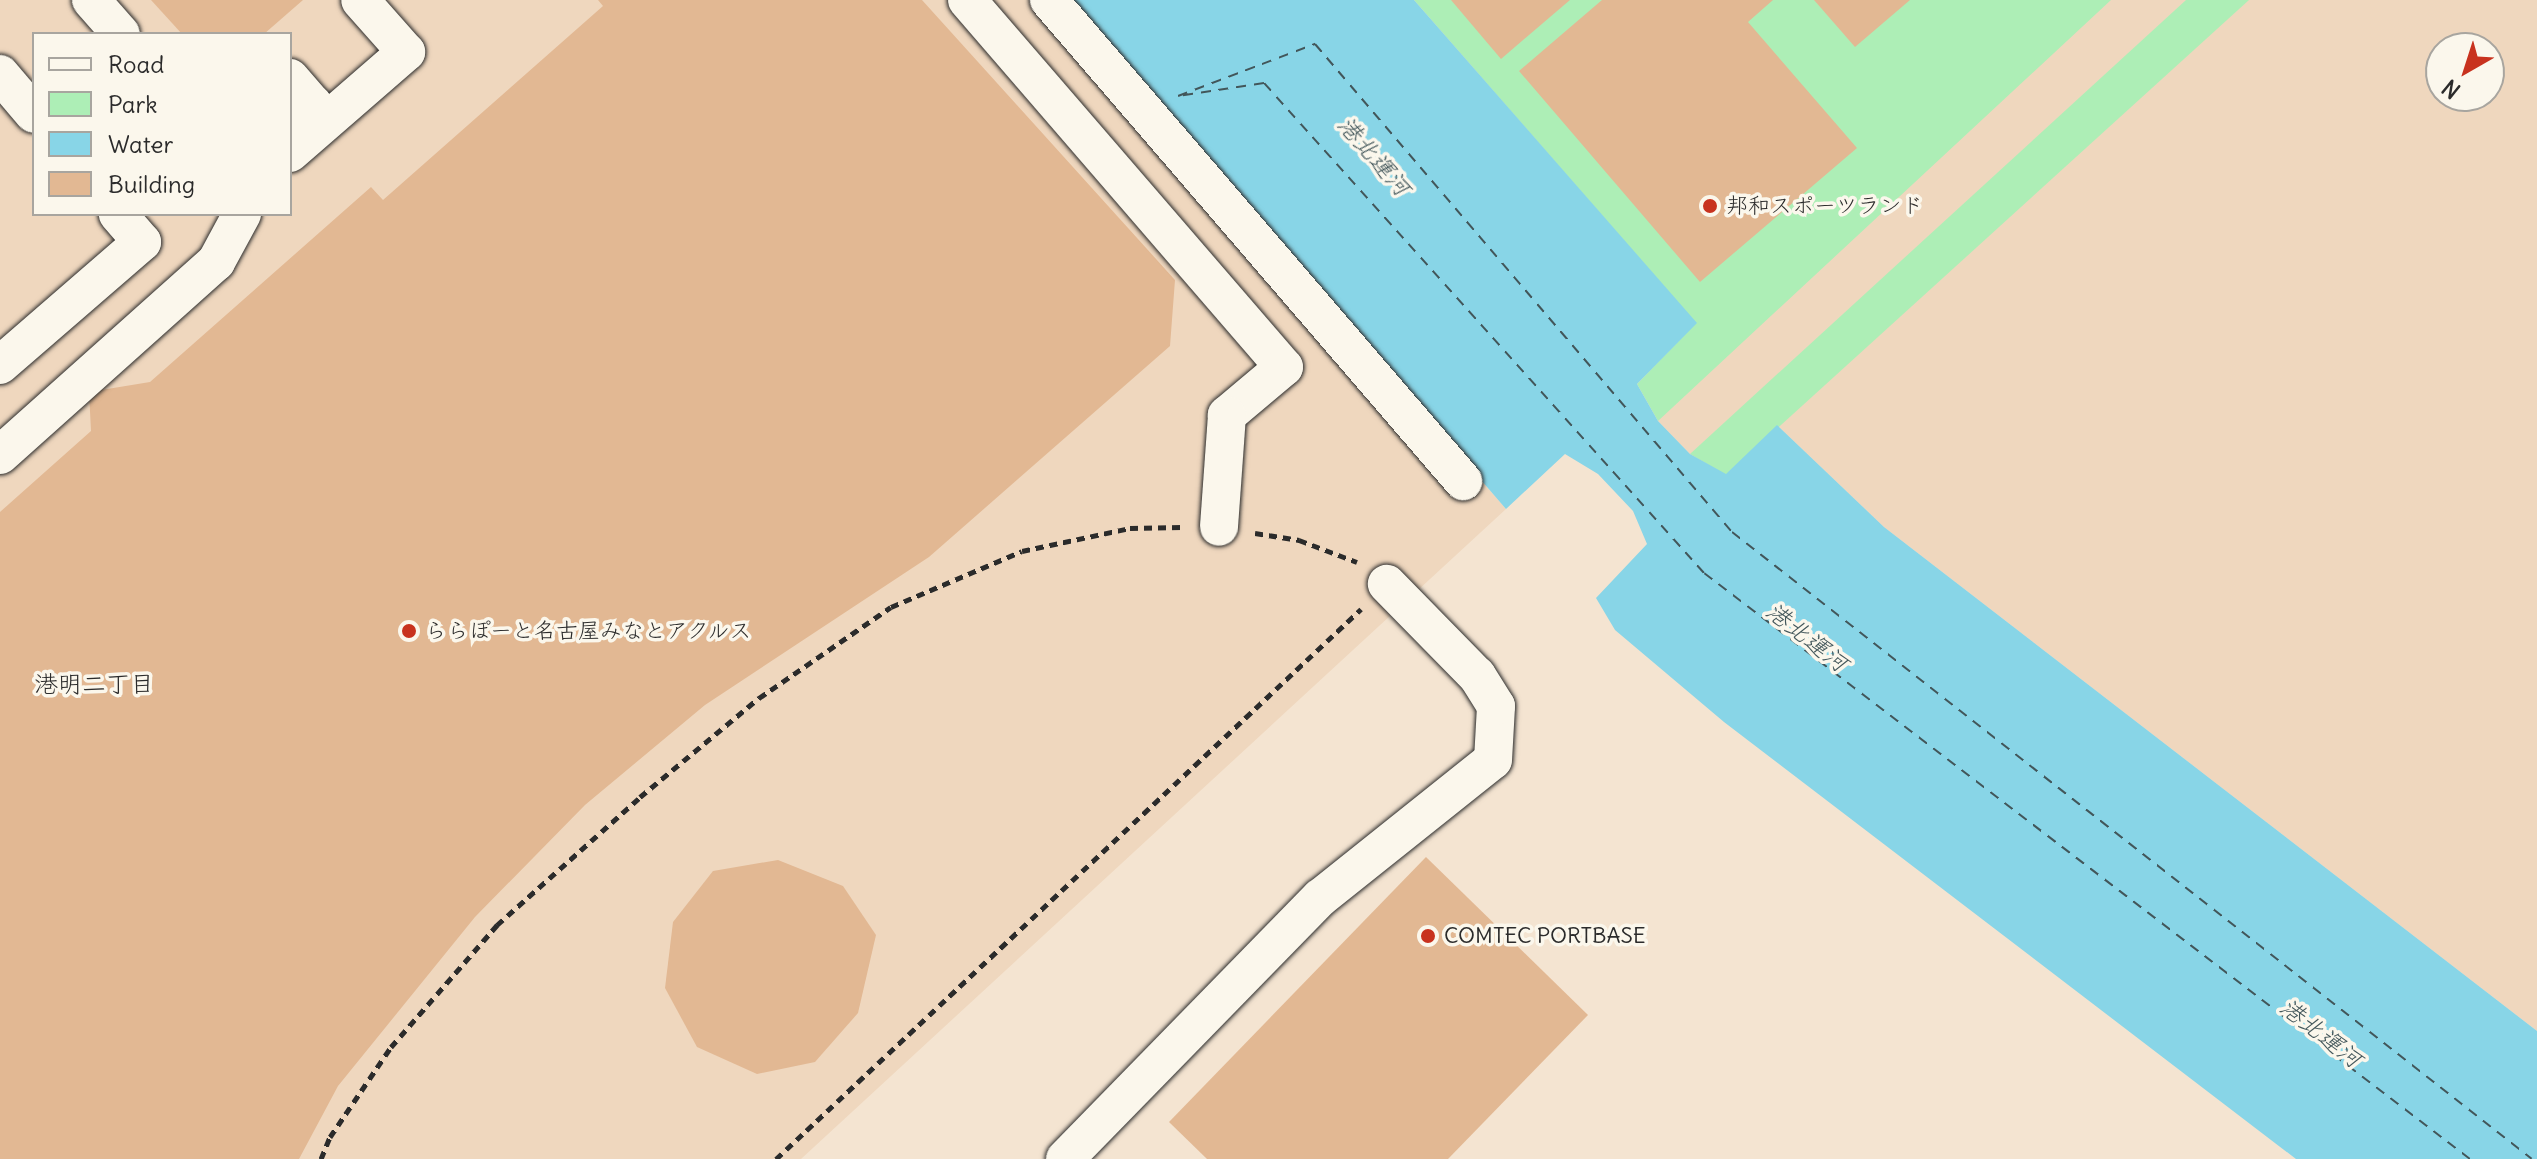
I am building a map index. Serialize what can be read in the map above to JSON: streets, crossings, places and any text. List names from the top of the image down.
{
  "districts": ["港明二丁目"],
  "water": ["港北運河"],
  "places": ["邦和スポーツランド", "ららぽーと名古屋みなとアクルス", "COMTEC PORTBASE"],
  "legend": [
    "Road",
    "Park",
    "Water",
    "Building"
  ],
  "north": "bottom left"
}
